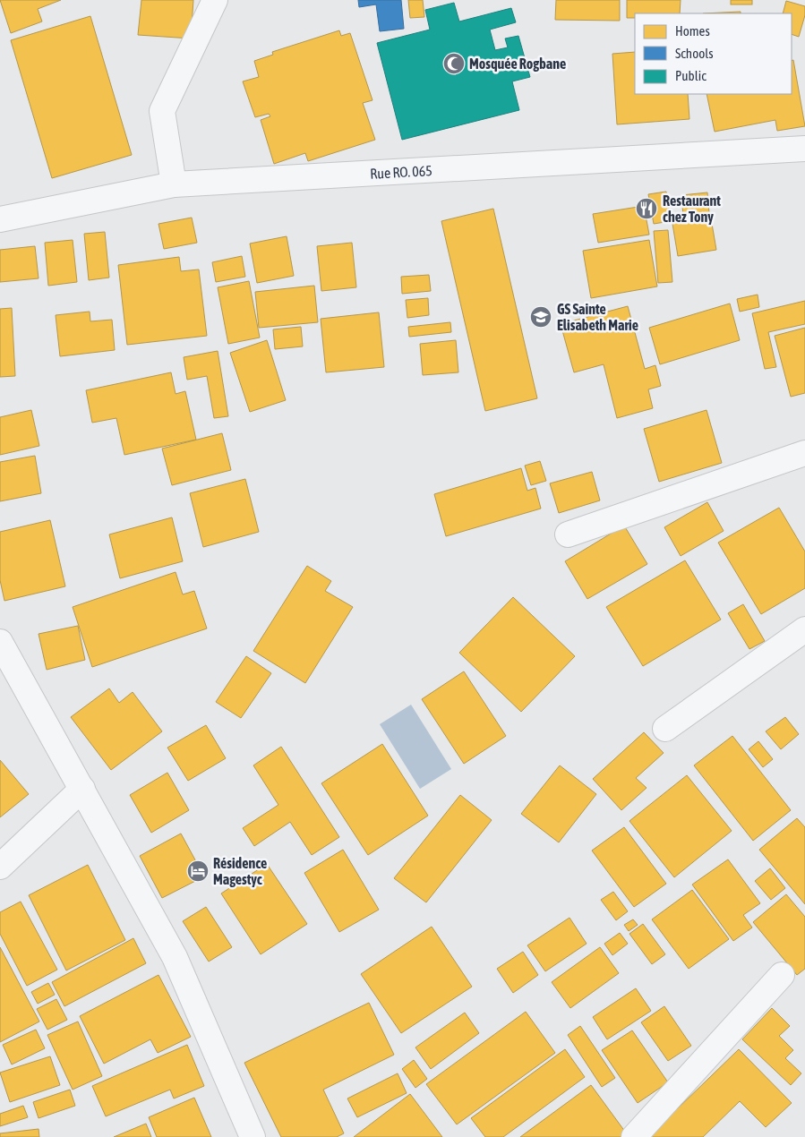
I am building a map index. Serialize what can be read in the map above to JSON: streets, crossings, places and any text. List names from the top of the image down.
{
  "streets": {
    "street": ["Rue RO. 065"]
  },
  "places": {
    "mosque": ["Mosquée Rogbane"],
    "restaurant": ["Restaurant chez Tony"],
    "school or university": ["GS Sainte Elisabeth Marie"],
    "hotel": ["Résidence Magestyc"]
  },
  "legend": ["Homes", "Schools", "Public"]
}
